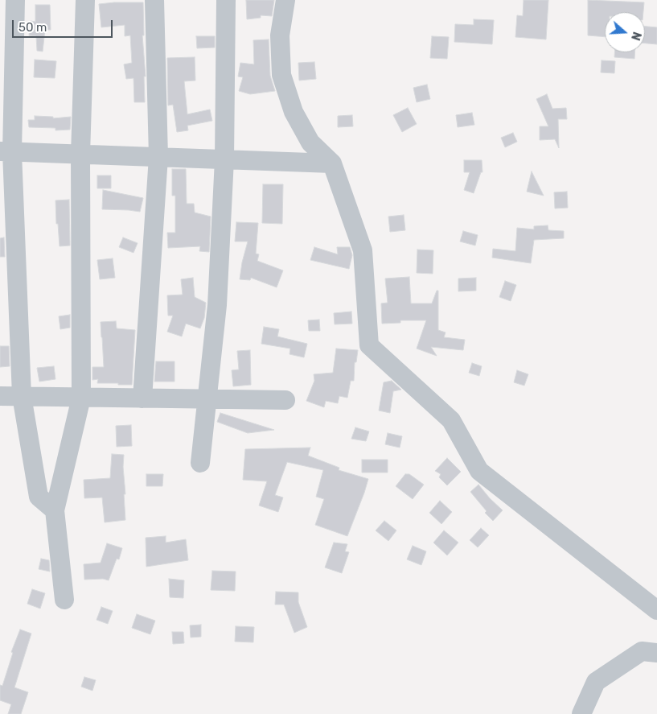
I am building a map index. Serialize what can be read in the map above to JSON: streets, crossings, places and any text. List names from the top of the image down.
{
  "scale_bar": "50 m",
  "north": "right"
}
